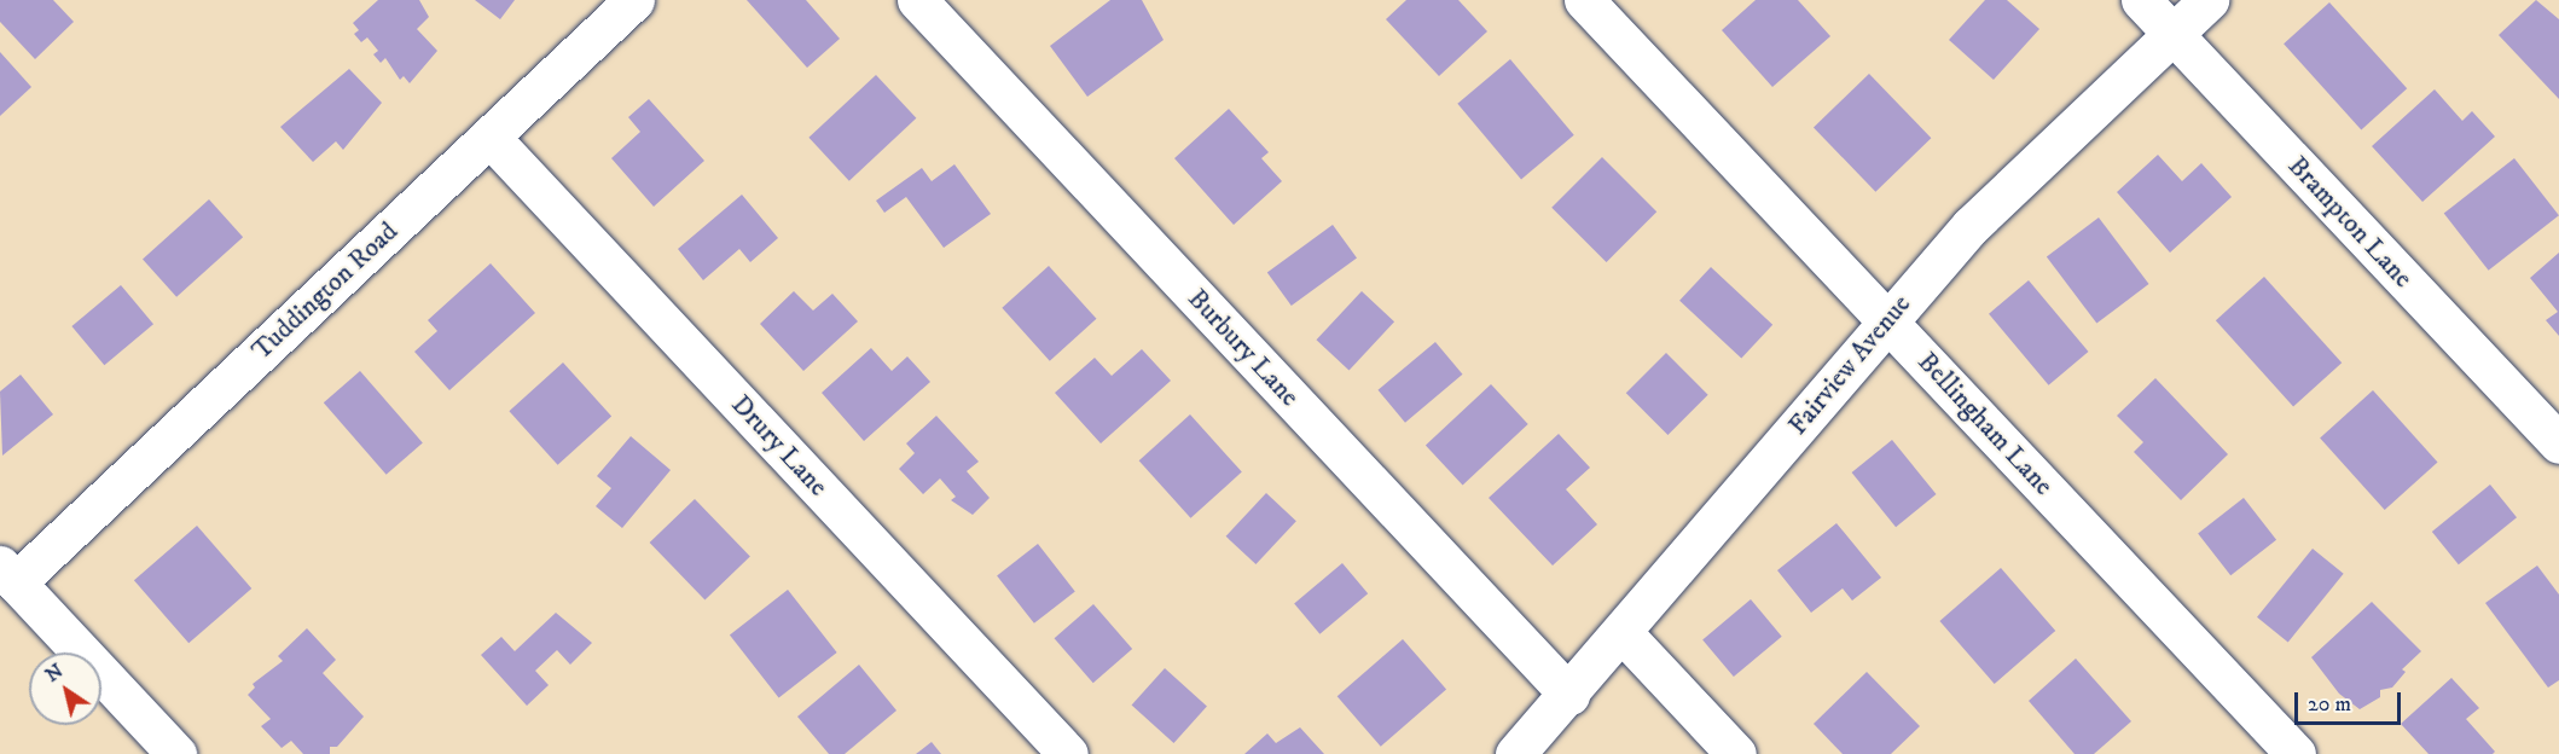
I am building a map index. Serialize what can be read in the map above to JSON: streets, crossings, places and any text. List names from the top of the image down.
{
  "streets": {
    "street": [
      "Brampton Lane",
      "Tuddington Road",
      "Burbury Lane",
      "Fairview Avenue",
      "Bellingham Lane",
      "Drury Lane"
    ]
  },
  "crossings": [
    ["Brampton Lane", "Fairview Avenue"],
    ["Tuddington Road", "Drury Lane"],
    ["Burbury Lane", "Fairview Avenue"],
    ["Fairview Avenue", "Bellingham Lane"]
  ],
  "scale_bar": "20 m",
  "north": "top left"
}
